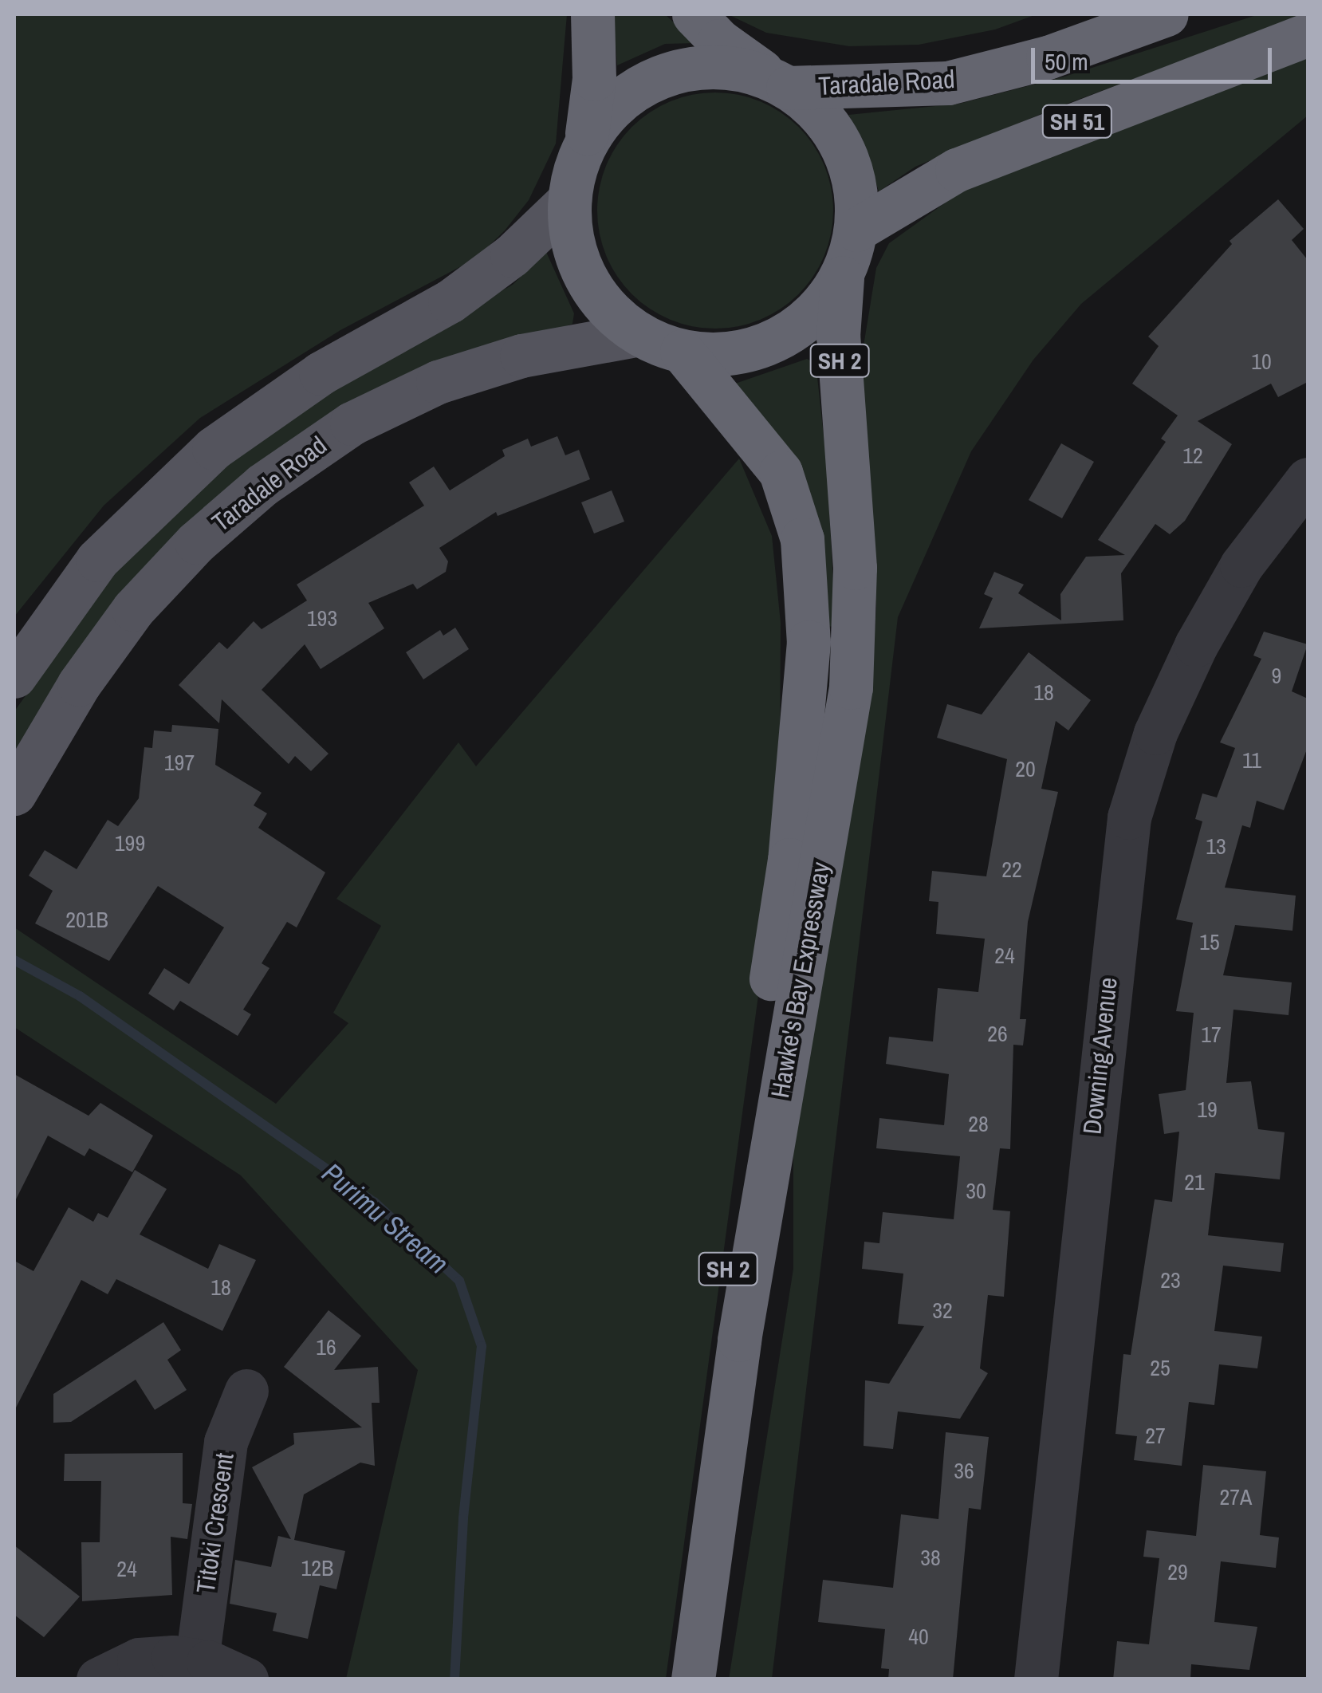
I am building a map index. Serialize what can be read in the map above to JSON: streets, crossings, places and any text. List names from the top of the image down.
{
  "streets": {
    "highway": [
      "Taradale Road",
      "SH 51",
      "SH 2",
      "Hawke's Bay Expressway"
    ],
    "street": ["Downing Avenue", "Titoki Crescent"]
  },
  "crossings": [
    ["Taradale Road", "SH 2"],
    ["SH 51", "SH 2"],
    ["SH 2", "Hawke's Bay Expressway"]
  ],
  "water": ["Purimu Stream"],
  "house_numbers": [
    "10",
    "12",
    "193",
    "9",
    "18",
    "11",
    "197",
    "20",
    "199",
    "13",
    "22",
    "201B",
    "15",
    "24",
    "26",
    "17",
    "19",
    "28",
    "21",
    "30",
    "23",
    "18",
    "32",
    "16",
    "25",
    "27",
    "36",
    "27A",
    "38",
    "12B",
    "24",
    "29",
    "40"
  ],
  "scale_bar": "50 m"
}
